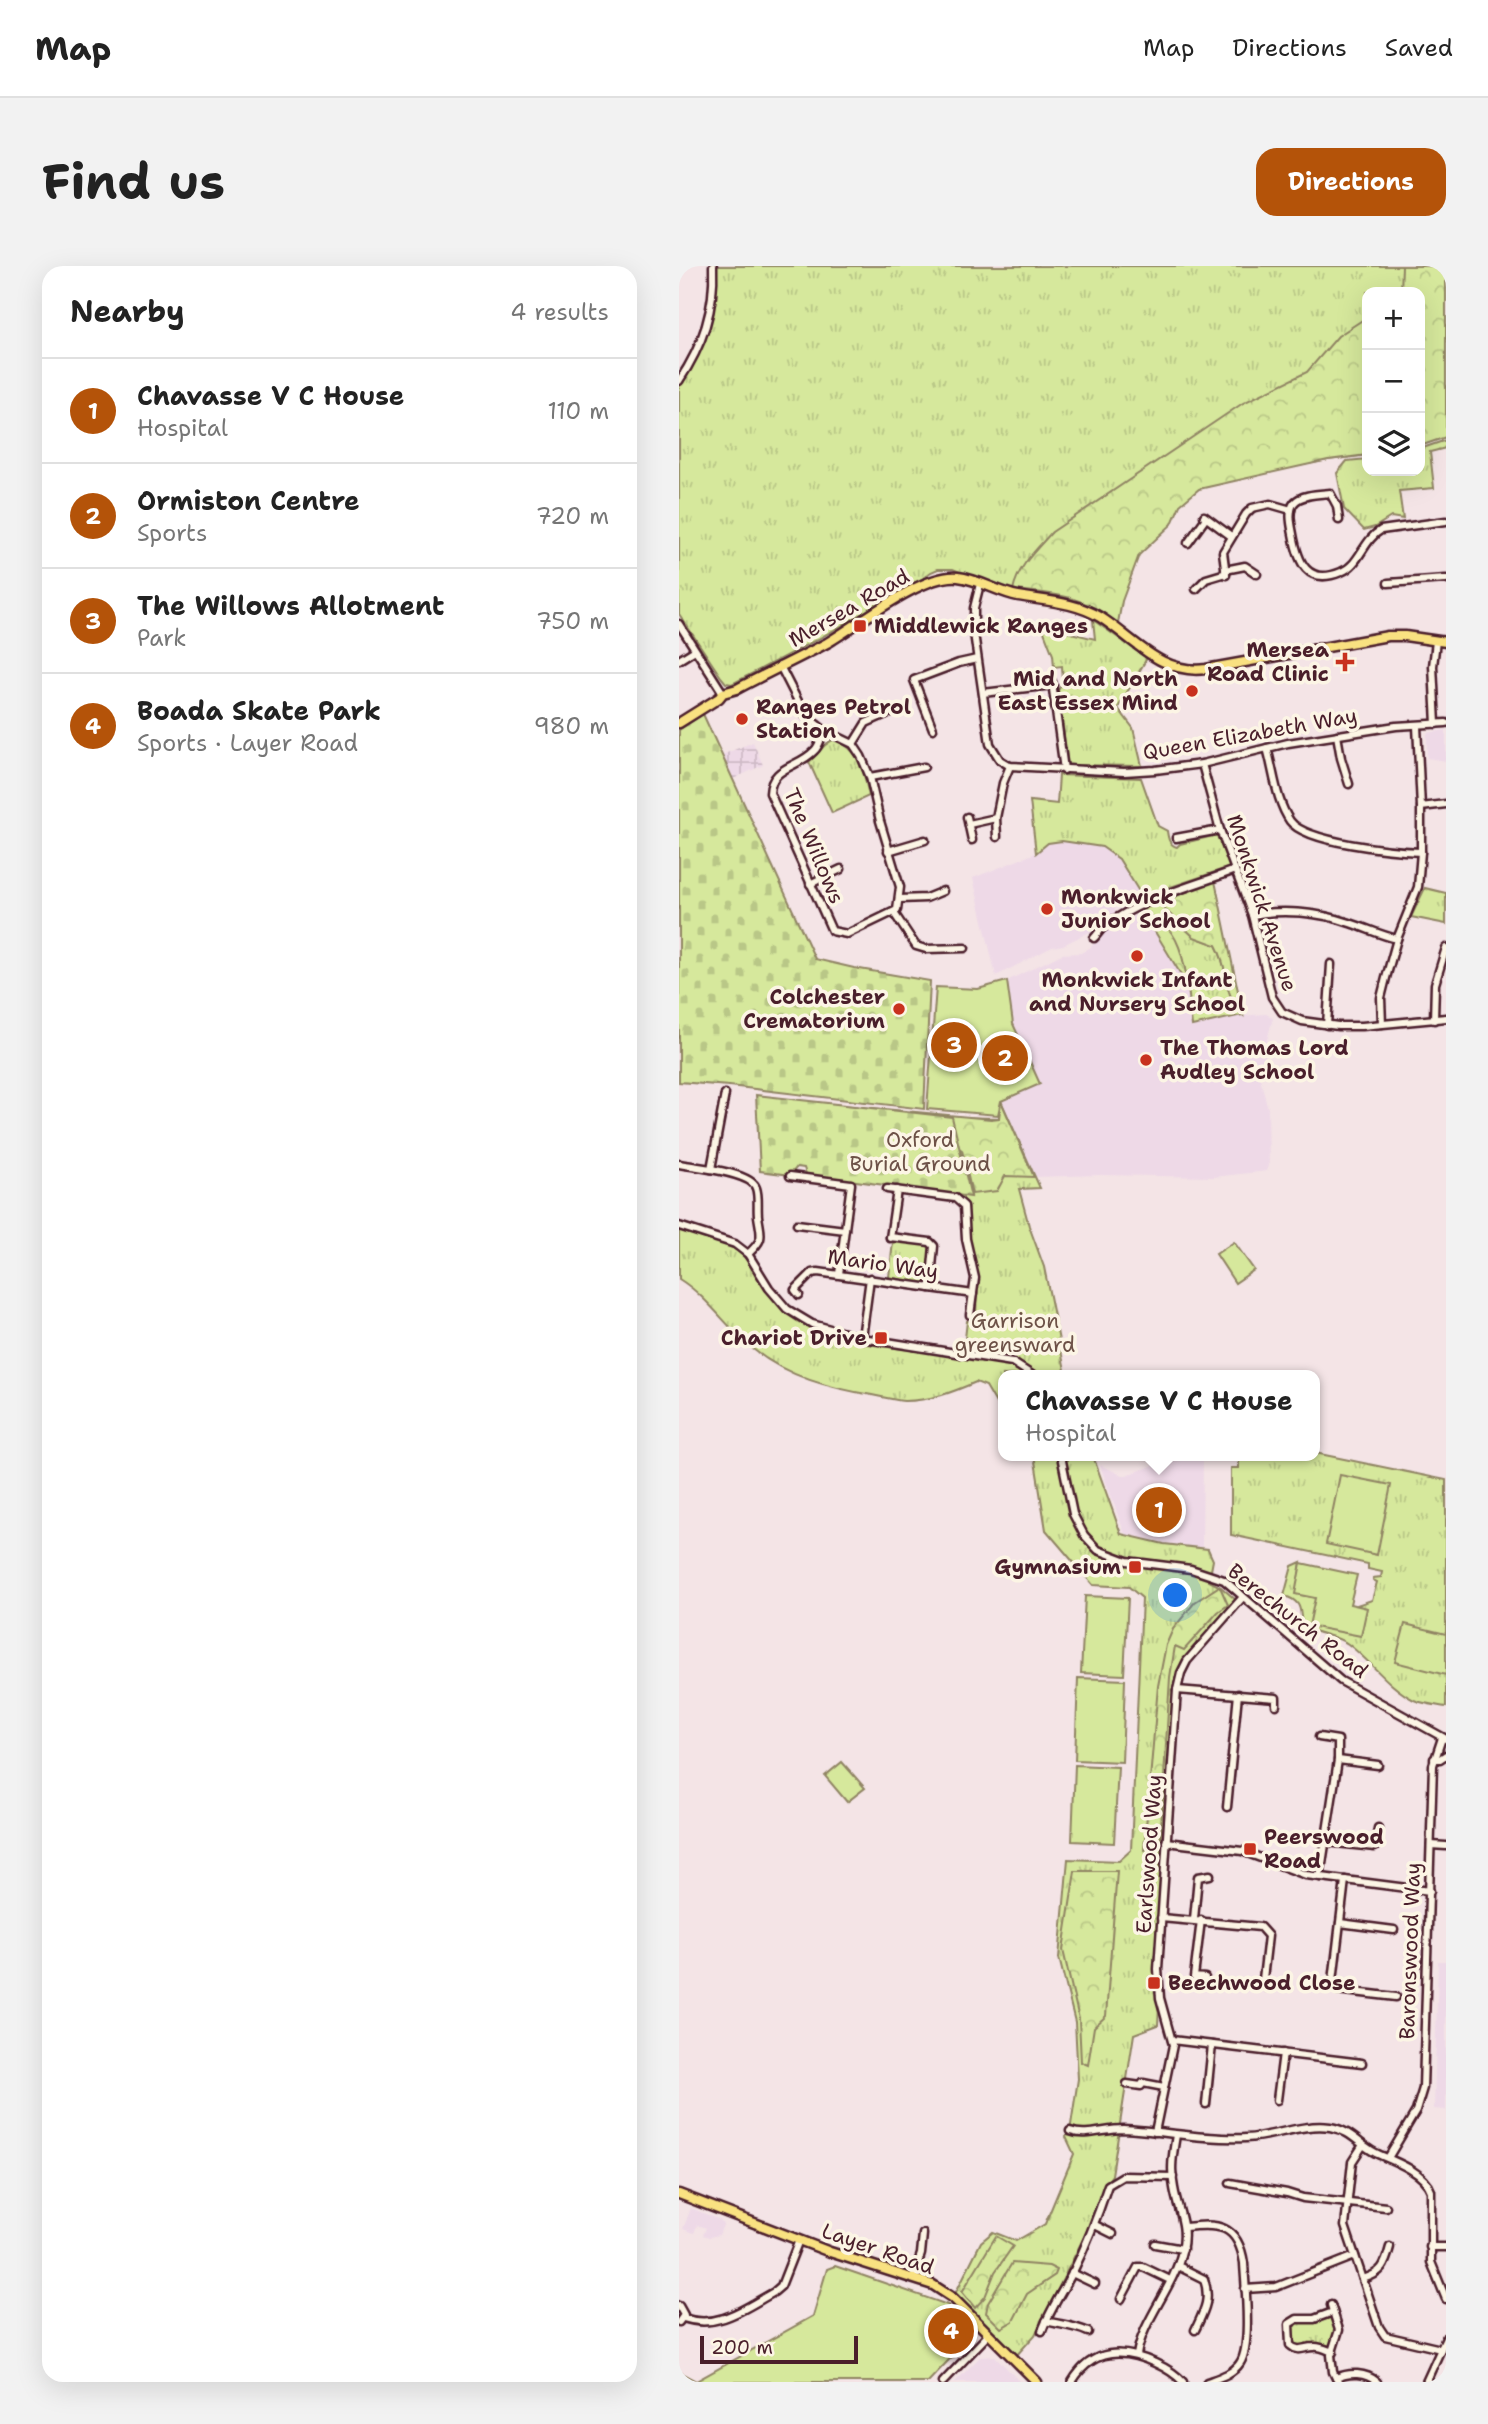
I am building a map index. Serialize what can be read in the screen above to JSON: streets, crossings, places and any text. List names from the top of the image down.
{
  "streets": {
    "main road": ["Mersea Road", "Layer Road"],
    "street": [
      "Queen Elizabeth Way",
      "The Willows",
      "Monkwick Avenue",
      "Mario Way",
      "Berechurch Road",
      "Earlswood Way",
      "Baronswood Way"
    ]
  },
  "crossings": [
    ["Queen Elizabeth Way", "Monkwick Avenue"],
    ["Berechurch Road", "Earlswood Way"],
    ["Berechurch Road", "Baronswood Way"]
  ],
  "parks": ["Oxford Burial Ground", "Garrison greensward"],
  "places": {
    "transit": [
      "Middlewick Ranges",
      "Chariot Drive",
      "Gymnasium",
      "Peerswood Road",
      "Beechwood Close"
    ],
    "health": ["Mersea Road Clinic"],
    "other": [
      "Mid and North East Essex Mind",
      "Ranges Petrol Station",
      "Monkwick Junior School",
      "Monkwick Infant and Nursery School",
      "Colchester Crematorium",
      "The Thomas Lord Audley School"
    ]
  },
  "scale_bar": "200 m",
  "page": {
    "header": "Map",
    "nav": ["Map", "Directions", "Saved"],
    "buttons": "Directions",
    "title": "Find us",
    "heading": ["Nearby", "4 results"],
    "map_buttons": ["+", "−"],
    "list": [
      {
        "mark": "1",
        "name": "Chavasse V C House",
        "note": "Hospital",
        "value": "110 m"
      },
      {
        "mark": "2",
        "name": "Ormiston Centre",
        "note": "Sports",
        "value": "720 m"
      },
      {
        "mark": "3",
        "name": "The Willows Allotment",
        "note": "Park",
        "value": "750 m"
      },
      {
        "mark": "4",
        "name": "Boada Skate Park",
        "note": "Sports · Layer Road",
        "value": "980 m"
      }
    ],
    "pins": [
      "3",
      "2",
      "1",
      "4"
    ],
    "popup": ["Chavasse V C House", "Hospital"],
    "scale": "200 m"
  }
}
